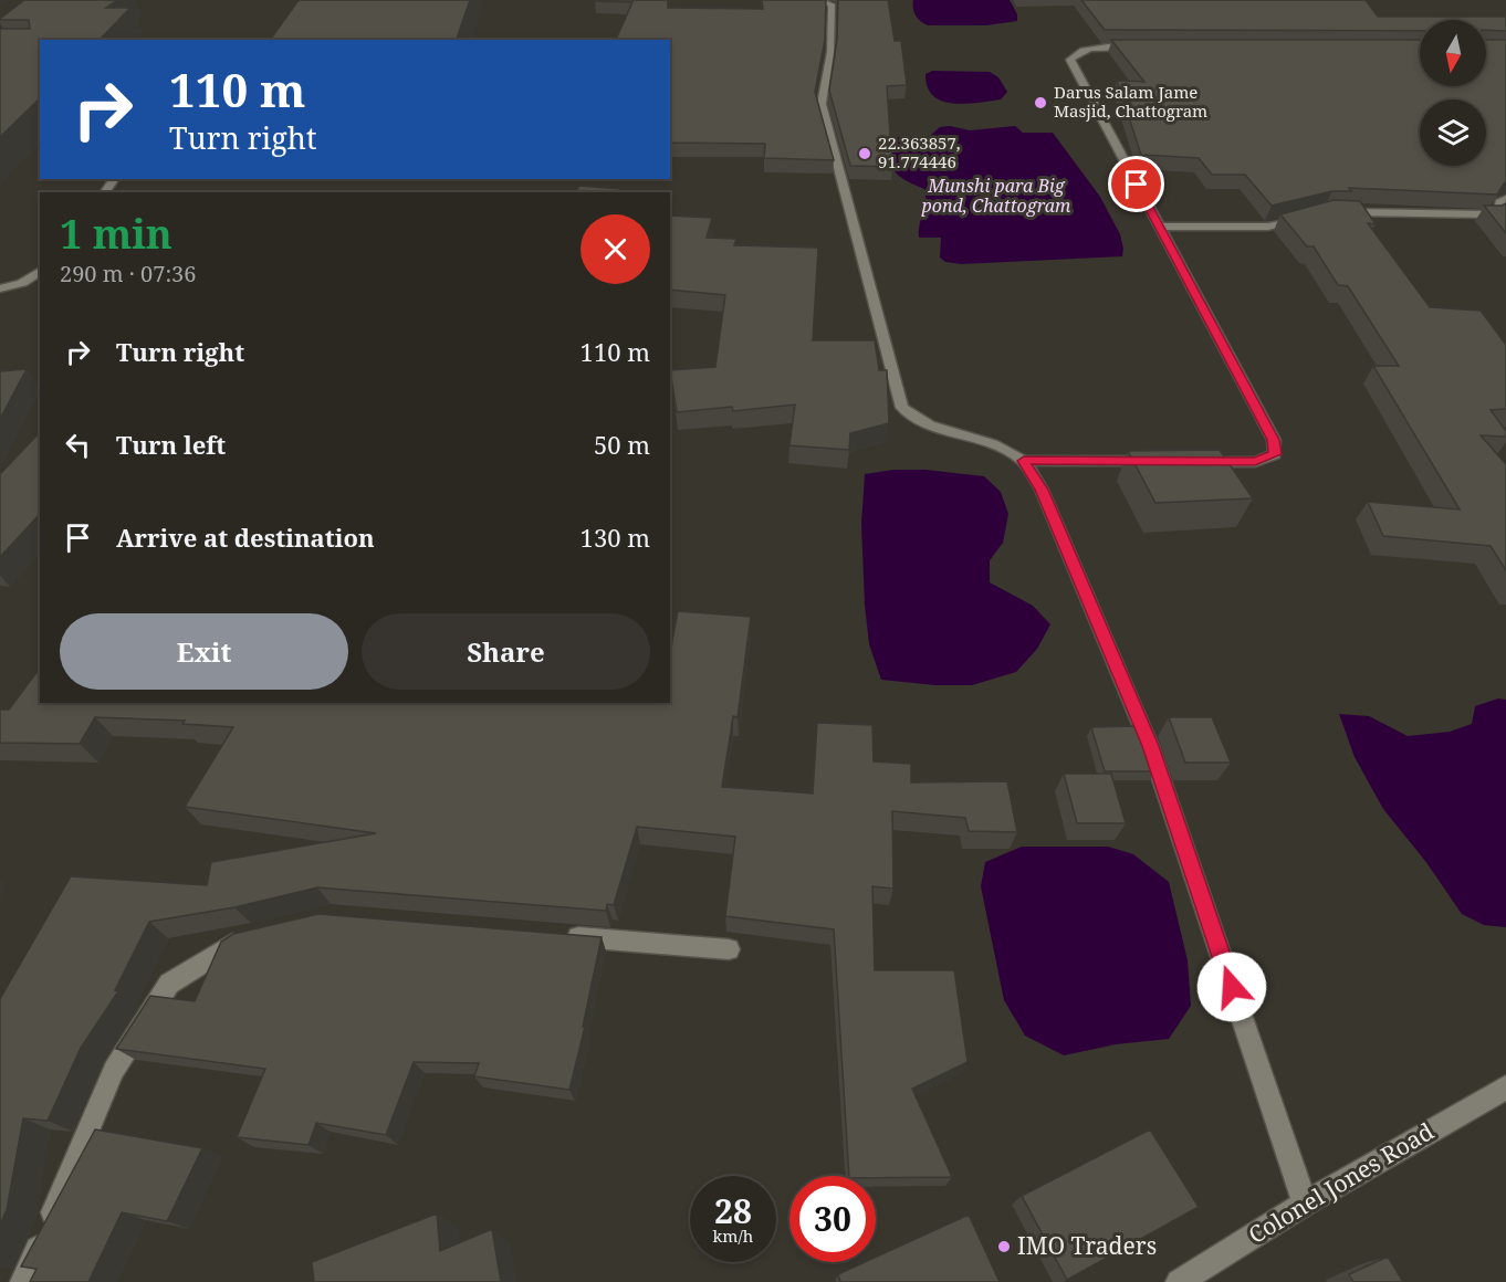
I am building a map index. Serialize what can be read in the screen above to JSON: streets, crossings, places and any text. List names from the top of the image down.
{
  "streets": {
    "street": ["Colonel Jones Road"]
  },
  "water": ["Munshi para Big pond, Chattogram"],
  "places": ["Darus Salam Jame Masjid, Chattogram", "22.363857, 91.774446", "IMO Traders"],
  "north": "bottom",
  "page": {
    "turn": ["110 m", "Turn right"],
    "heading": ["1 min", "290 m · 07:36"],
    "list": [
      {
        "name": "Turn right",
        "value": "110 m"
      },
      {
        "name": "Turn left",
        "value": "50 m"
      },
      {
        "name": "Arrive at destination",
        "value": "130 m"
      }
    ],
    "buttons": ["Exit", "Share"],
    "speed": "28 km/h",
    "limit": "30"
  }
}
